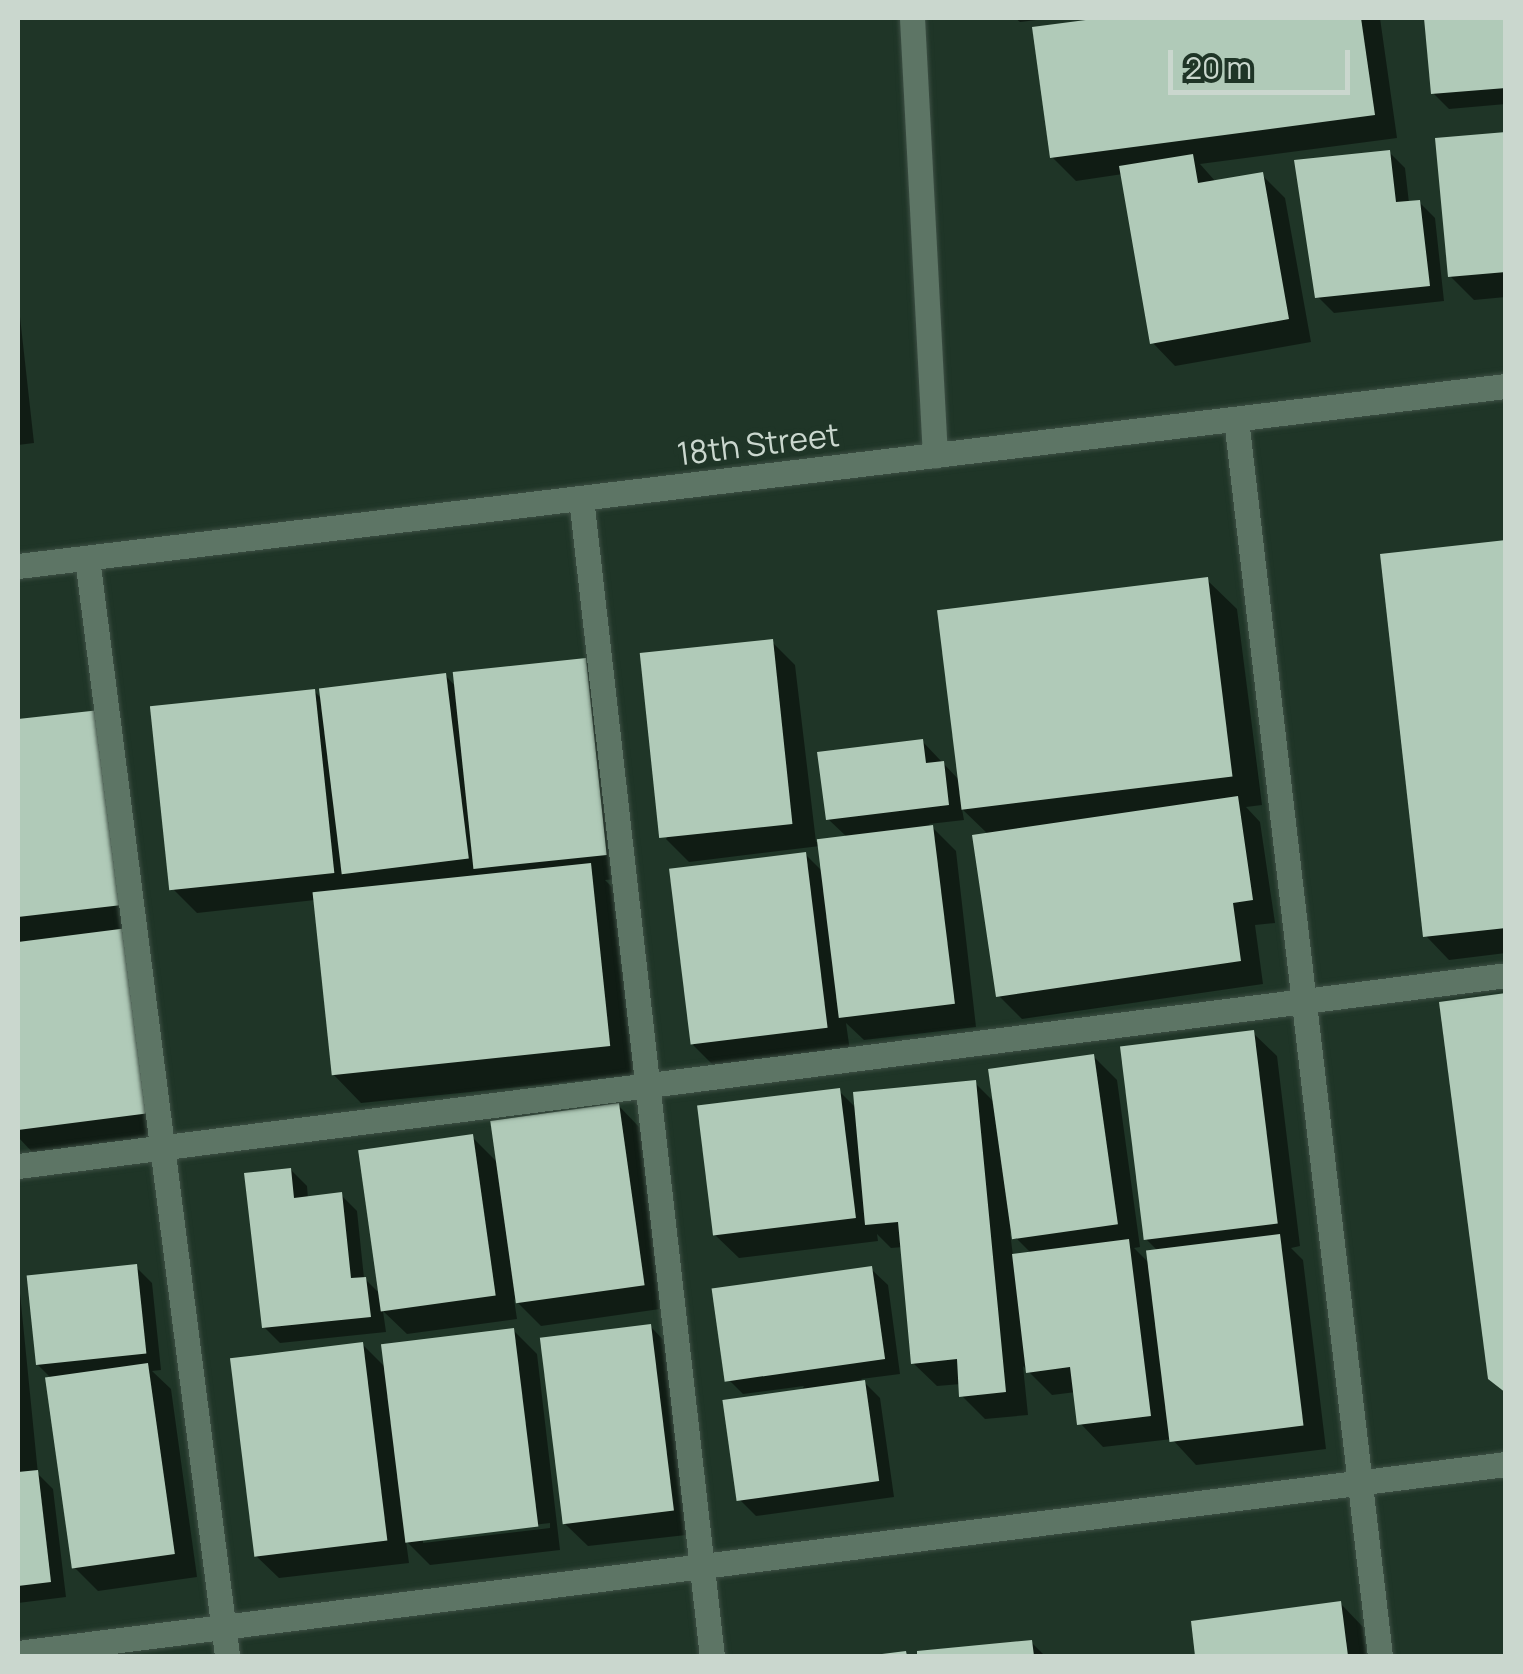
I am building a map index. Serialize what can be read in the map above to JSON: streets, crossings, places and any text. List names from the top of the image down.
{
  "streets": {
    "street": ["18th Street"]
  },
  "scale_bar": "20 m"
}
